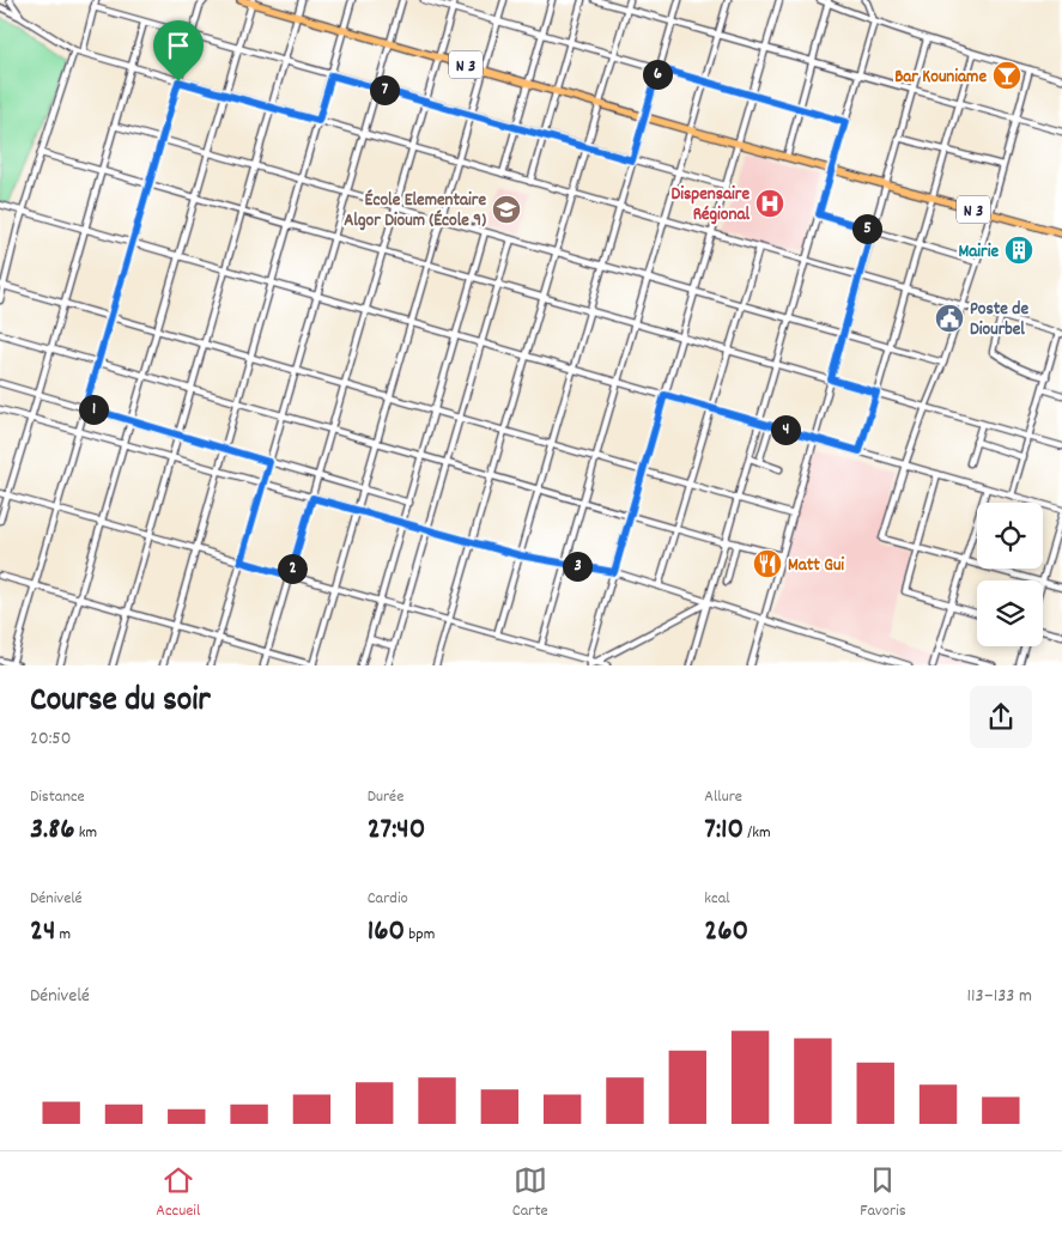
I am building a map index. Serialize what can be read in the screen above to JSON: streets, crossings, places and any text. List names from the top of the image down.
{
  "streets": {
    "main road": ["N 3"]
  },
  "places": {
    "bar": ["Bar Kouniame"],
    "hospital": ["Dispensaire Régional"],
    "school or university": ["École Elementaire Algor Dioum (École 9)"],
    "building": ["Mairie"],
    "public building": ["Poste de Diourbel"],
    "restaurant": ["Matt Gui"]
  },
  "page": {
    "pins": [
      "6",
      "7",
      "5",
      "1",
      "4",
      "3",
      "2"
    ],
    "heading": ["Course du soir", "20:50"],
    "stats": [
      ["Distance", "3.86 km"],
      ["Durée", "27:40"],
      ["Allure", "7:10 /km"],
      ["Dénivelé", "24 m"],
      ["Cardio", "160 bpm"],
      ["kcal", "260"]
    ],
    "chart": ["Dénivelé", "113–133 m"],
    "tabs": ["Accueil", "Carte", "Favoris"]
  }
}
